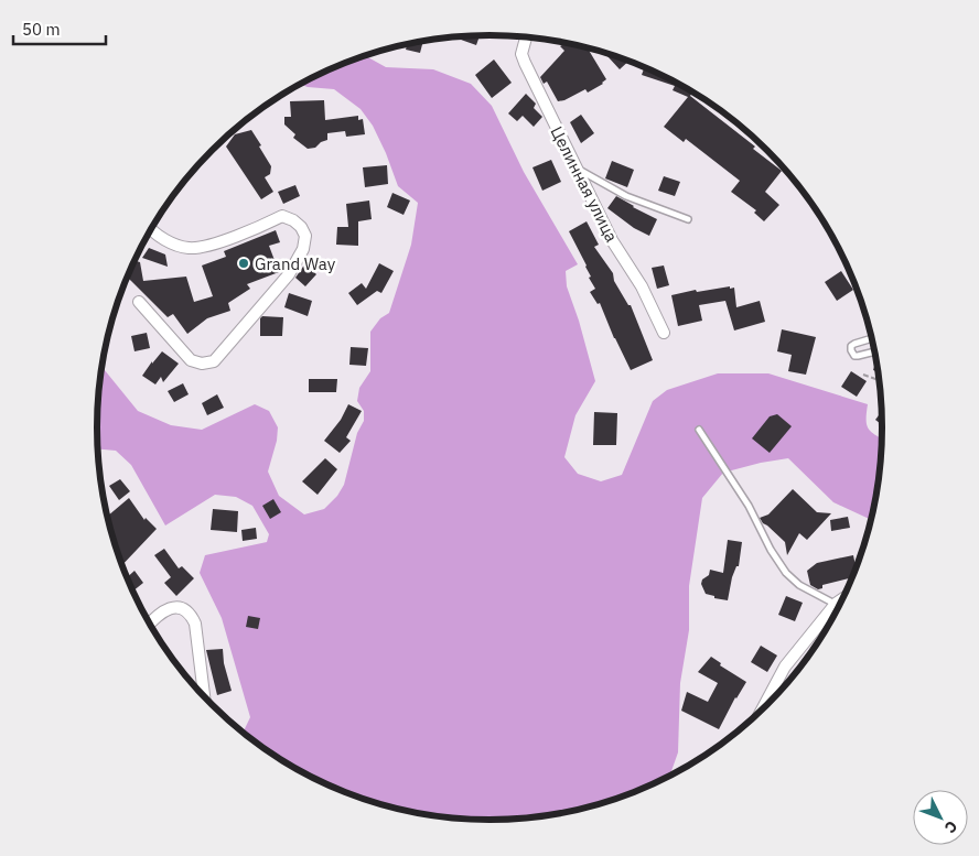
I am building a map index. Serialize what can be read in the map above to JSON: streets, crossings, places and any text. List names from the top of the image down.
{
  "streets": {
    "street": ["Целинная улица"]
  },
  "places": ["Grand Way"],
  "scale_bar": "50 m",
  "north": "bottom right"
}
